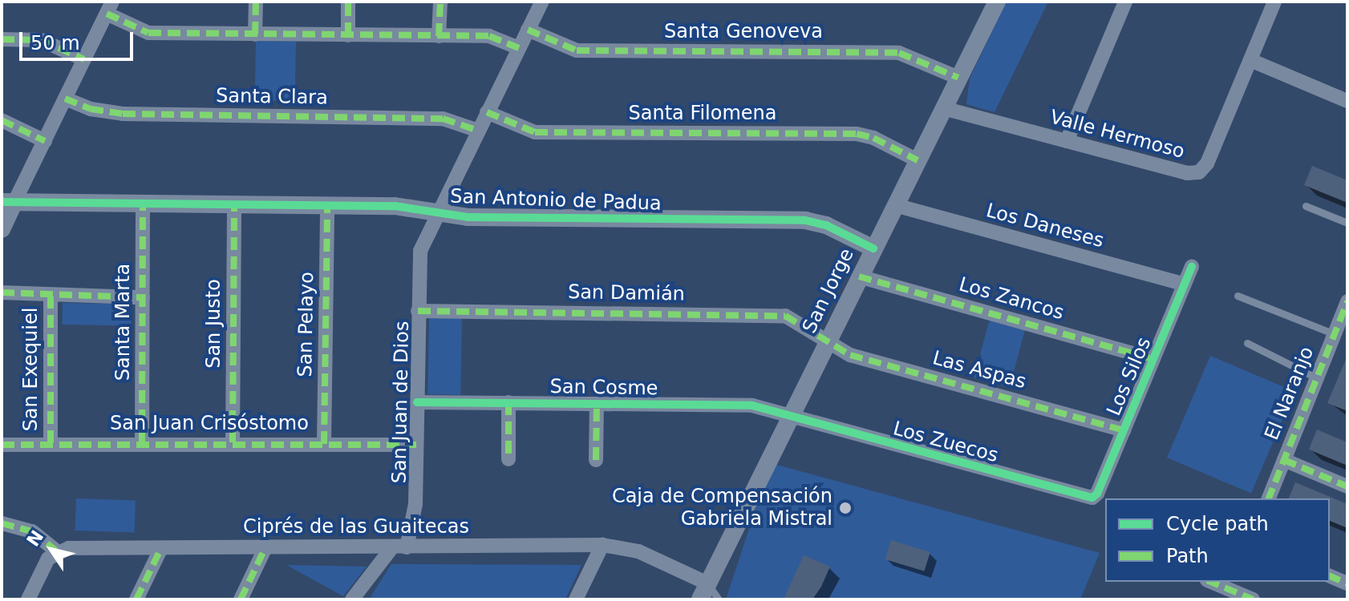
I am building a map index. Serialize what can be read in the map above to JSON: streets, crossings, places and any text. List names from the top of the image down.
{
  "streets": {
    "street": [
      "Santa Genoveva",
      "Santa Clara",
      "Santa Filomena",
      "Valle Hermoso",
      "San Antonio de Padua",
      "Los Daneses",
      "San Jorge",
      "San Damián",
      "Los Zancos",
      "Santa Marta",
      "San Justo",
      "San Pelayo",
      "San Exequiel",
      "Las Aspas",
      "Los Silos",
      "San Cosme",
      "El Naranjo",
      "San Juan de Dios",
      "San Juan Crisóstomo",
      "Los Zuecos",
      "Ciprés de las Guaitecas"
    ]
  },
  "crossings": [
    ["Santa Genoveva", "San Jorge"],
    ["Santa Genoveva", "San Juan de Dios"],
    ["Santa Clara", "San Juan de Dios"],
    ["Santa Filomena", "San Jorge"],
    ["Santa Filomena", "San Juan de Dios"],
    ["Valle Hermoso", "San Jorge"],
    ["San Antonio de Padua", "San Jorge"],
    ["San Antonio de Padua", "Santa Marta"],
    ["San Antonio de Padua", "San Justo"],
    ["San Antonio de Padua", "San Pelayo"],
    ["San Antonio de Padua", "San Juan de Dios"],
    ["Los Daneses", "San Jorge"],
    ["Los Daneses", "Los Silos"],
    ["San Jorge", "San Damián"],
    ["San Jorge", "Los Zancos"],
    ["San Jorge", "Las Aspas"],
    ["San Jorge", "San Cosme"],
    ["San Jorge", "Los Zuecos"],
    ["San Jorge", "Ciprés de las Guaitecas"],
    ["San Damián", "Las Aspas"],
    ["San Damián", "San Juan de Dios"],
    ["Los Zancos", "Los Silos"],
    ["Santa Marta", "San Juan Crisóstomo"],
    ["San Justo", "San Juan Crisóstomo"],
    ["San Pelayo", "San Juan Crisóstomo"],
    ["San Exequiel", "San Juan Crisóstomo"],
    ["Las Aspas", "Los Silos"],
    ["Los Silos", "Los Zuecos"],
    ["San Cosme", "San Juan de Dios"],
    ["San Cosme", "Los Zuecos"],
    ["San Juan de Dios", "San Juan Crisóstomo"],
    ["San Juan de Dios", "Ciprés de las Guaitecas"]
  ],
  "places": ["Caja de Compensación Gabriela Mistral"],
  "legend": ["Cycle path", "Path"],
  "scale_bar": "50 m",
  "north": "top left"
}
